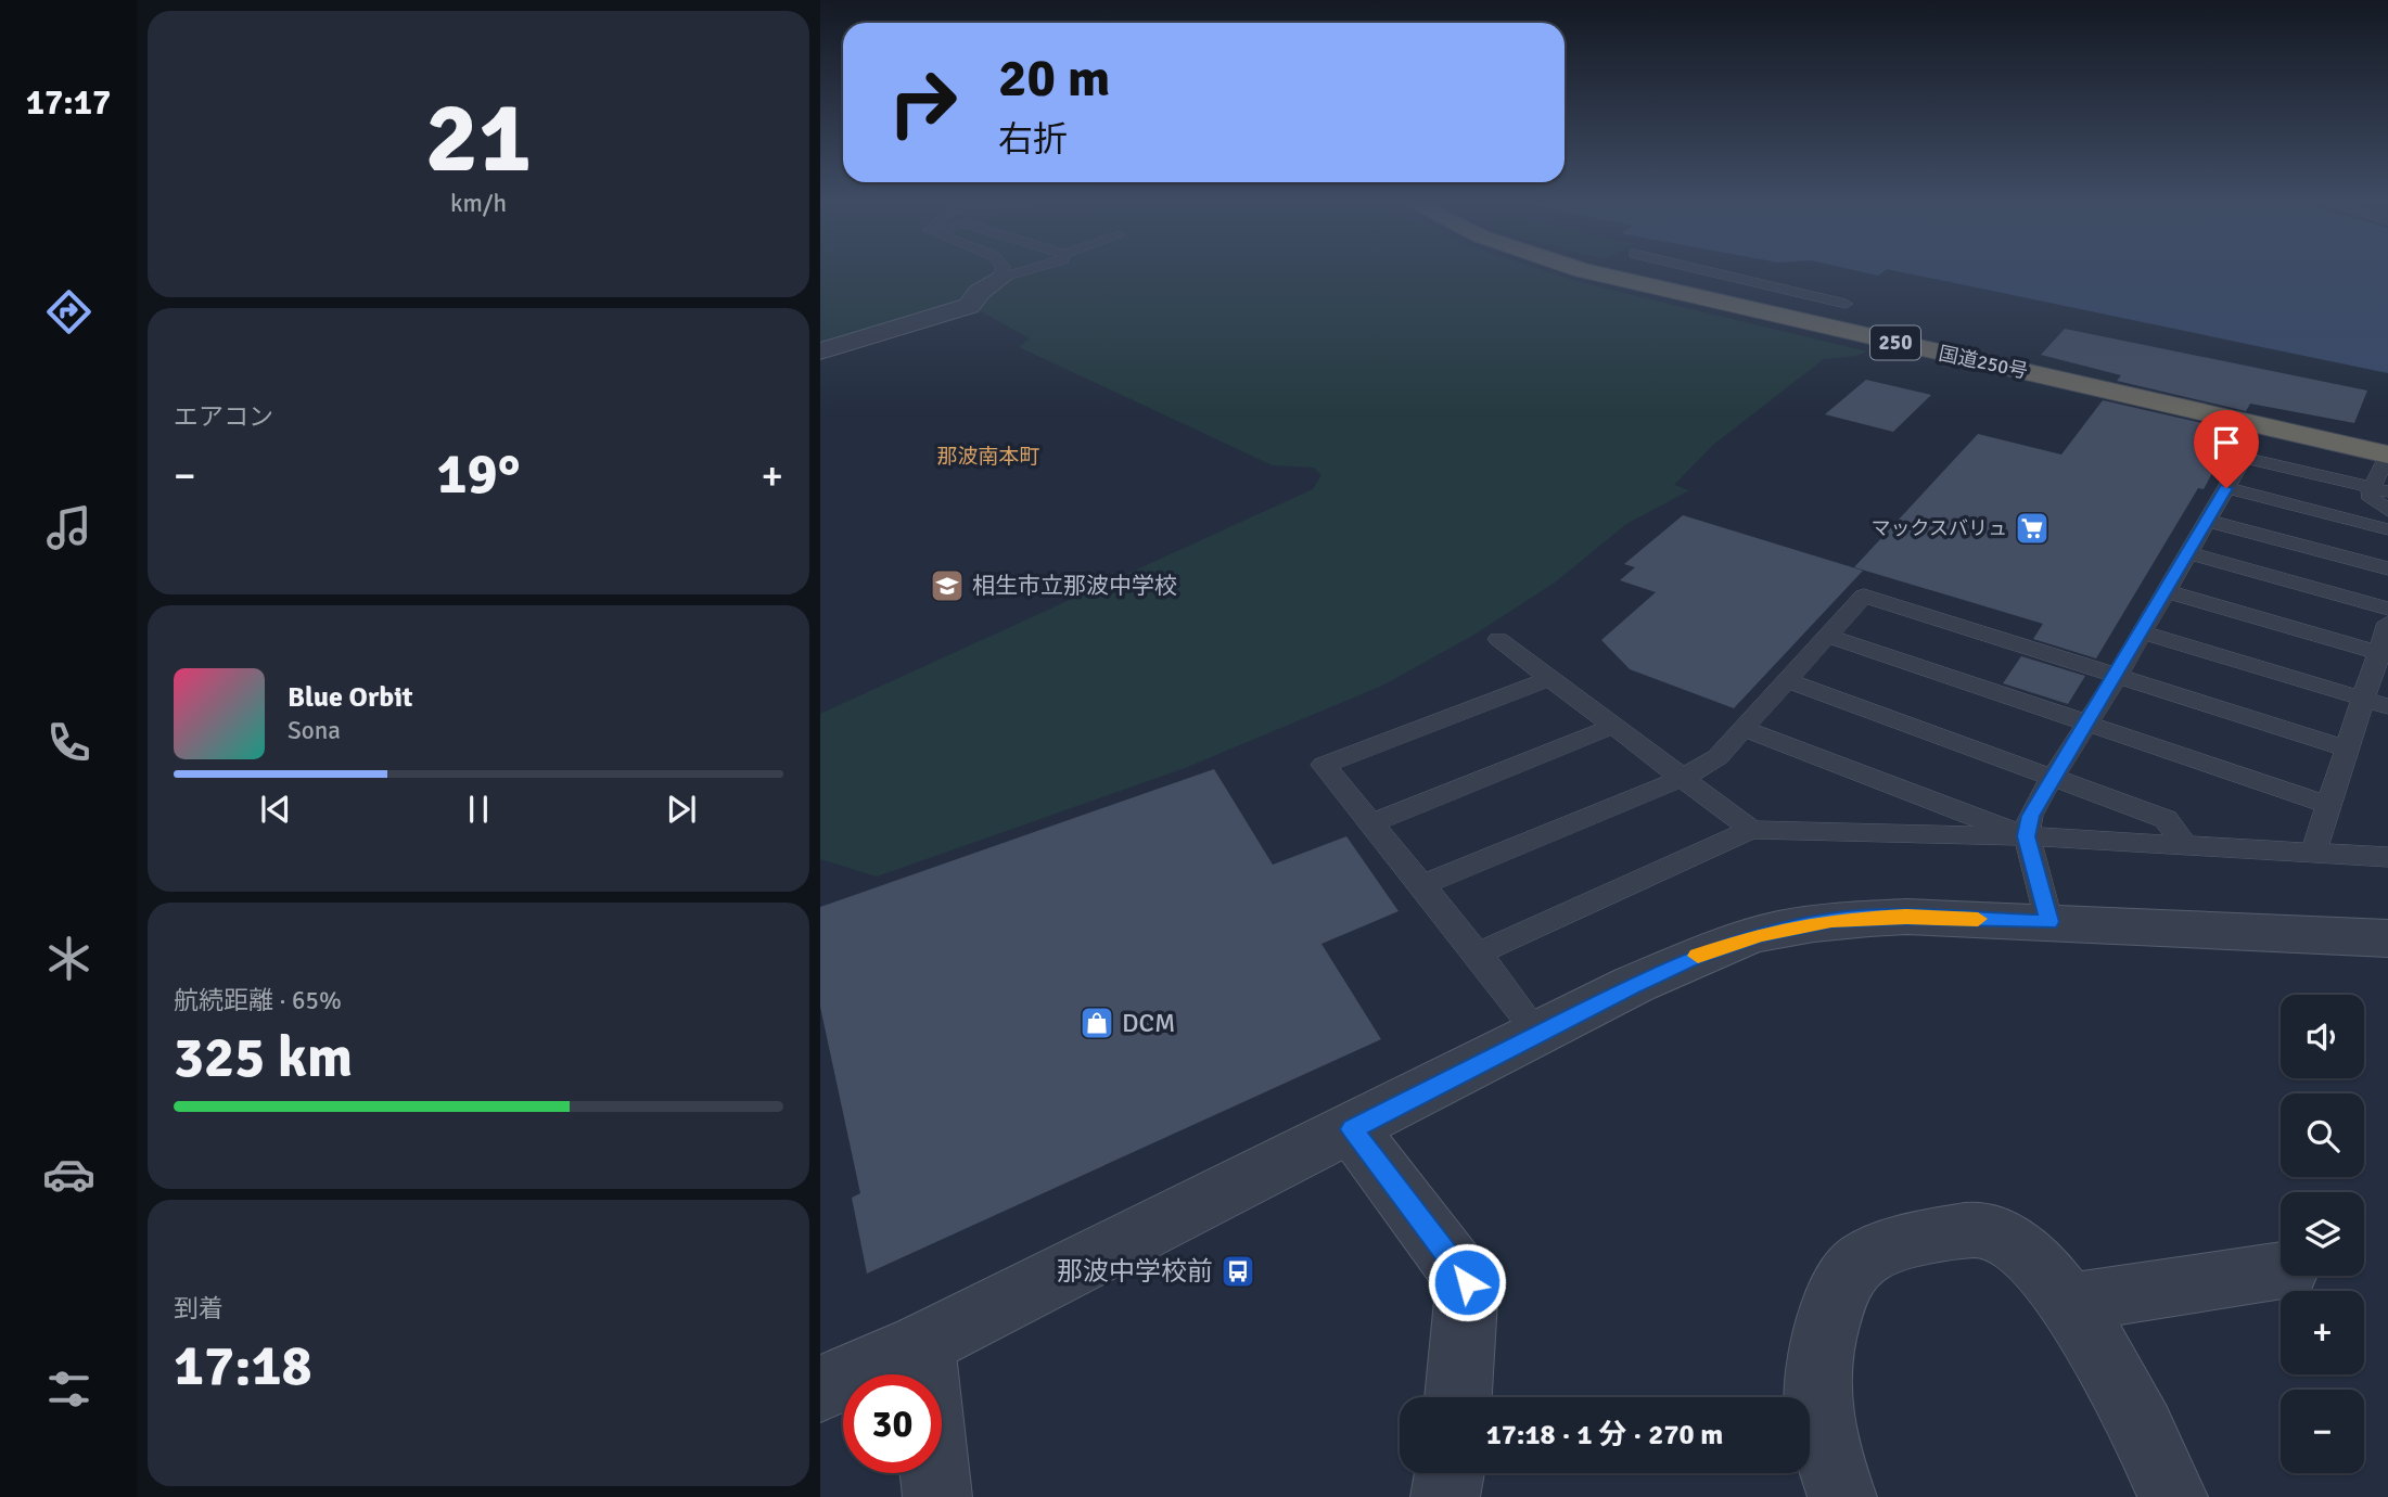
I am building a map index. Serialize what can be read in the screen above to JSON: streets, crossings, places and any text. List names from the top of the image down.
{
  "streets": {
    "highway": ["250", "国道250号"]
  },
  "districts": ["那波南本町"],
  "places": {
    "supermarket": ["マックスバリュ"],
    "school or university": ["相生市立那波中学校"],
    "shop": ["DCM"],
    "bus stop": ["那波中学校前"]
  },
  "page": {
    "tabs": "17:17",
    "tile": [
      ["21", "km/h"],
      "エアコン",
      ["航続距離 · 65%", "325 km"],
      ["到着", "17:18"]
    ],
    "turn": ["20 m", "右折"],
    "heat": ["−", "19°", "+"],
    "song": ["Blue Orbit", "Sona"],
    "map_buttons": ["+", "−"],
    "limit": "30",
    "trip": "17:18 · 1 分 · 270 m"
  }
}
